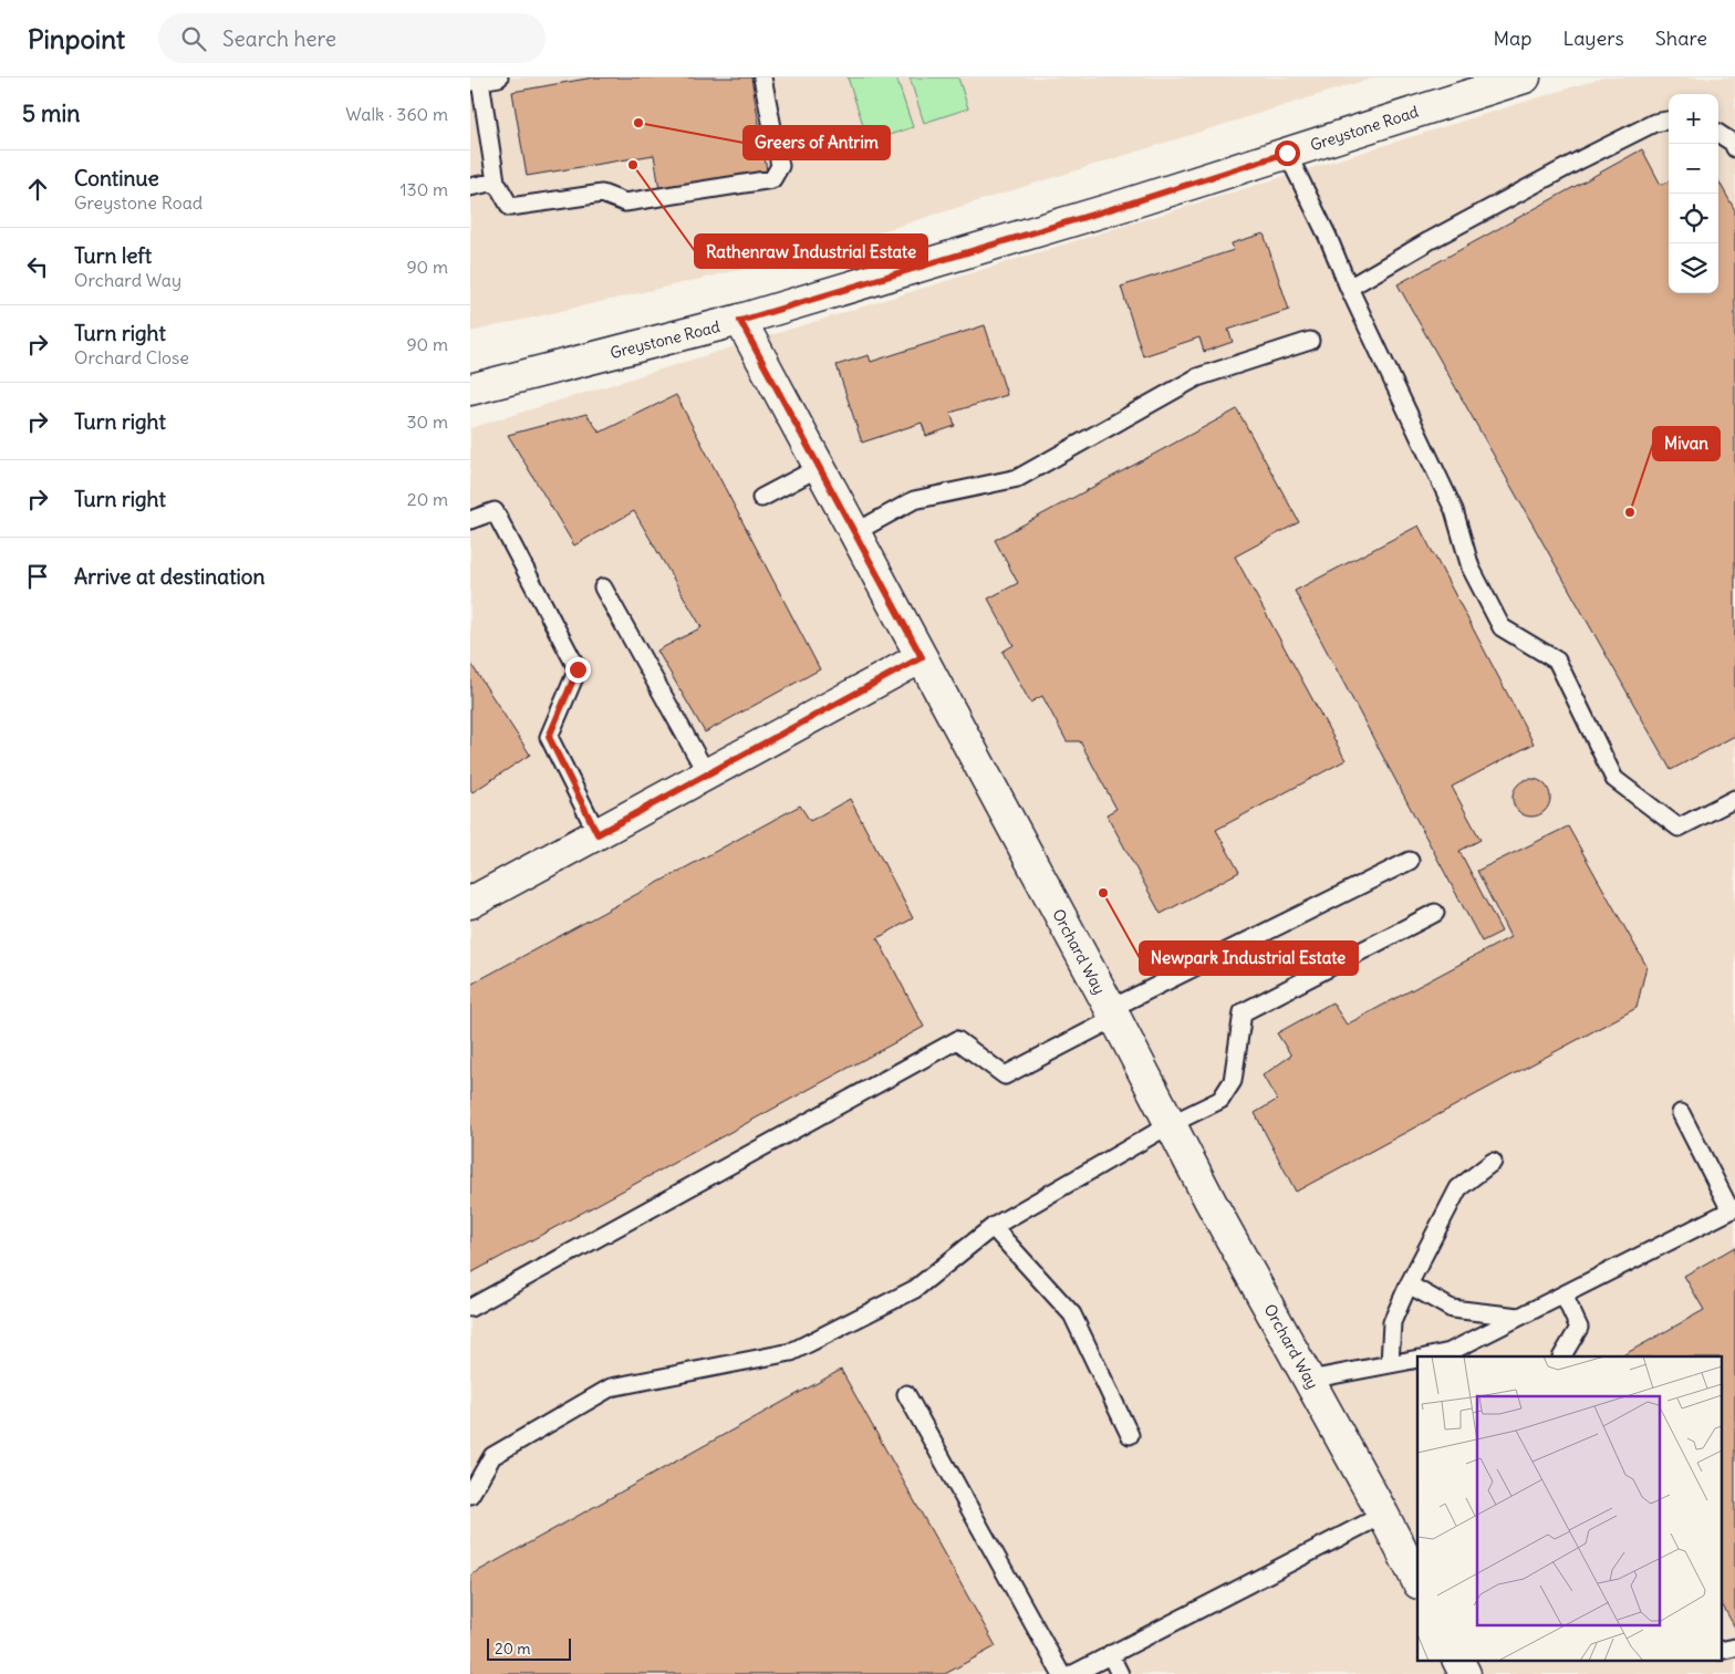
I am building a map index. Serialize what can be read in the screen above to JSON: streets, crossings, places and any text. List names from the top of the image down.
{
  "streets": {
    "street": ["Greystone Road", "Orchard Way"]
  },
  "crossings": [
    ["Greystone Road", "Orchard Way"]
  ],
  "places": [
    "Greers of Antrim",
    "Rathenraw Industrial Estate",
    "Mivan",
    "Newpark Industrial Estate"
  ],
  "scale_bar": "20 m",
  "page": {
    "header": "Pinpoint",
    "search": "Search here",
    "nav": ["Map", "Layers", "Share"],
    "heading": ["5 min", "Walk · 360 m"],
    "map_buttons": ["+", "−"],
    "list": [
      ["Continue", "Greystone Road", "130 m"],
      ["Turn left", "Orchard Way", "90 m"],
      ["Turn right", "Orchard Close", "90 m"],
      ["Turn right", "30 m"],
      ["Turn right", "20 m"],
      "Arrive at destination"
    ],
    "scale": "20 m"
  }
}
